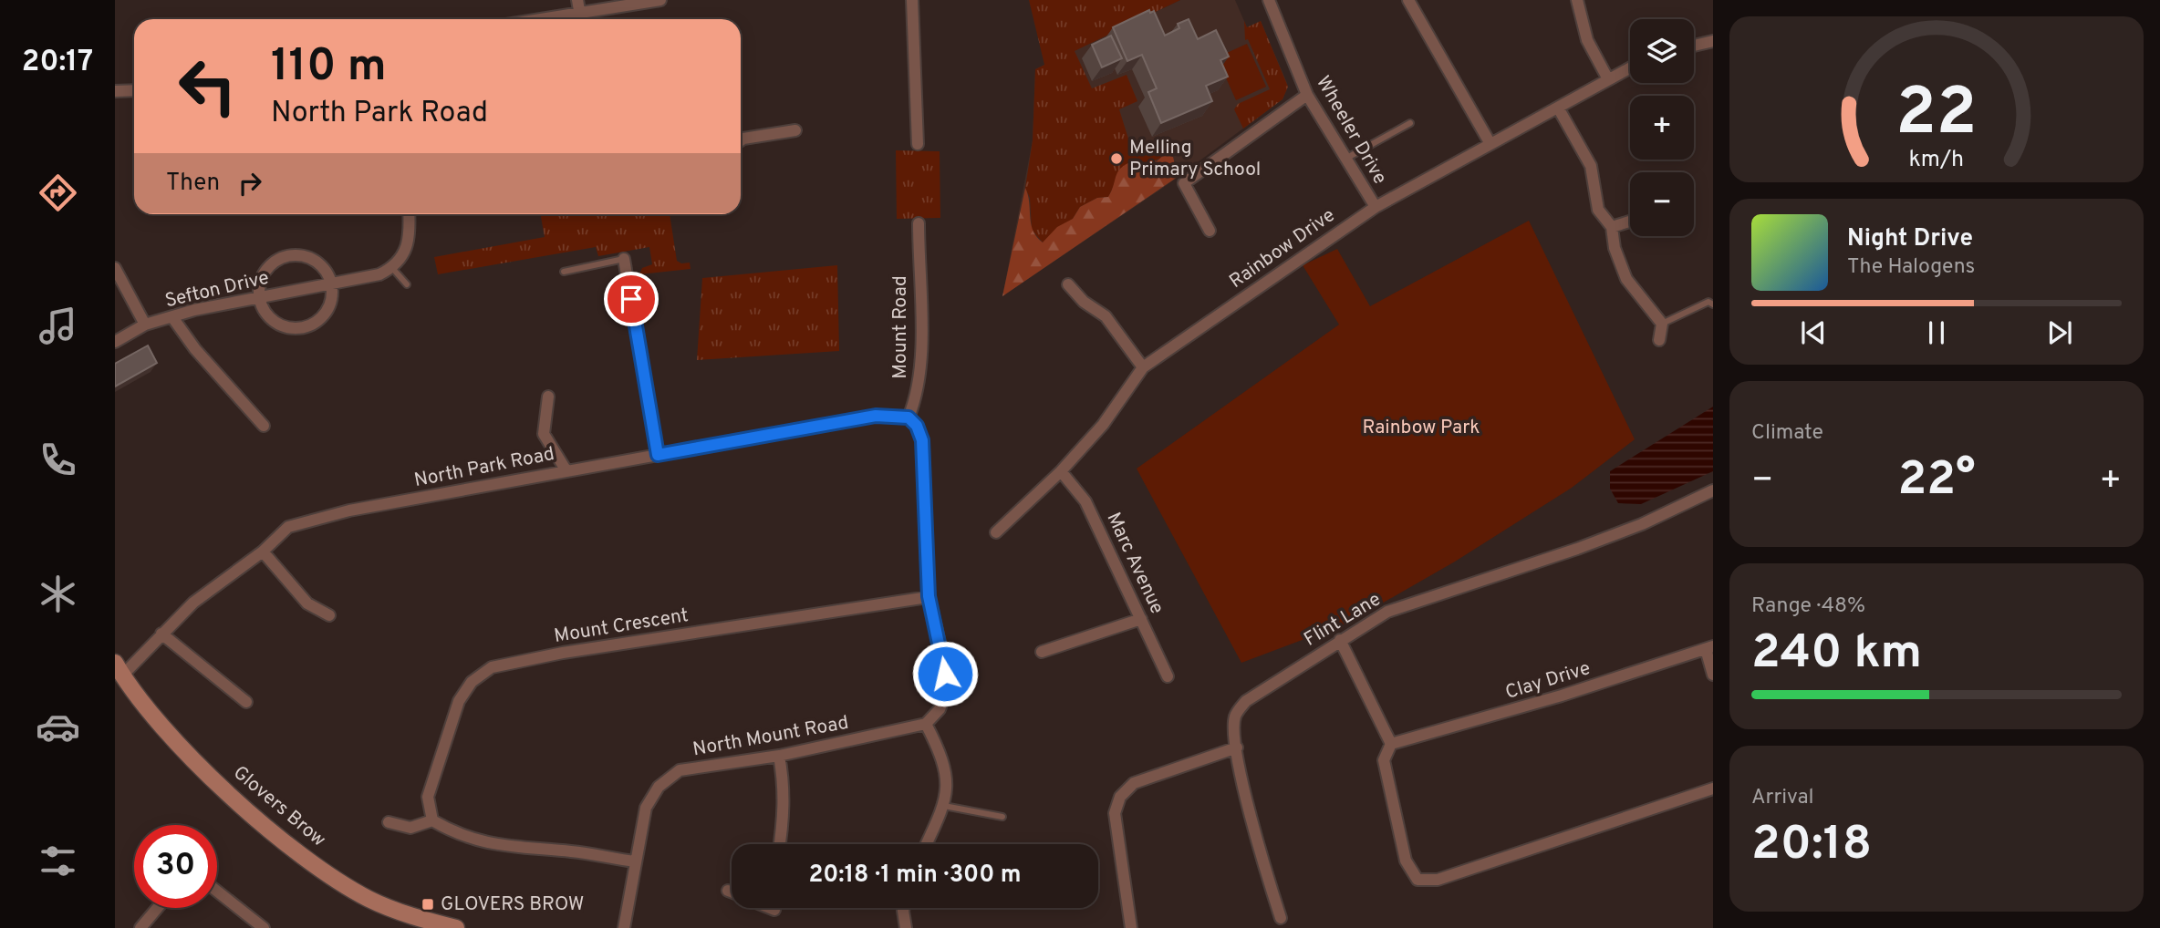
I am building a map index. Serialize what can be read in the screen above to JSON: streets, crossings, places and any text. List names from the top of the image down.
{
  "streets": {
    "main road": ["Glovers Brow"],
    "street": [
      "Wheeler Drive",
      "Rainbow Drive",
      "Sefton Drive",
      "Mount Road",
      "North Park Road",
      "Marc Avenue",
      "Flint Lane",
      "Mount Crescent",
      "Clay Drive",
      "North Mount Road"
    ]
  },
  "crossings": [
    ["Wheeler Drive", "Rainbow Drive"],
    ["Rainbow Drive", "Marc Avenue"],
    ["Mount Road", "North Park Road"],
    ["North Park Road", "Glovers Brow"]
  ],
  "parks": ["Rainbow Park"],
  "places": {
    "other": ["Melling Primary School"],
    "transit": ["GLOVERS BROW"]
  },
  "page": {
    "tabs": "20:17",
    "map_buttons": ["+", "−"],
    "turn": ["110 m", "North Park Road"],
    "then": "Then",
    "song": ["Night Drive", "The Halogens"],
    "tile": [
      "Climate",
      ["Range · 48%", "240 km"],
      ["Arrival", "20:18"]
    ],
    "heat": ["−", "22°", "+"],
    "limit": "30",
    "trip": "20:18 · 1 min · 300 m",
    "gauge": ["22", "km/h"]
  }
}
